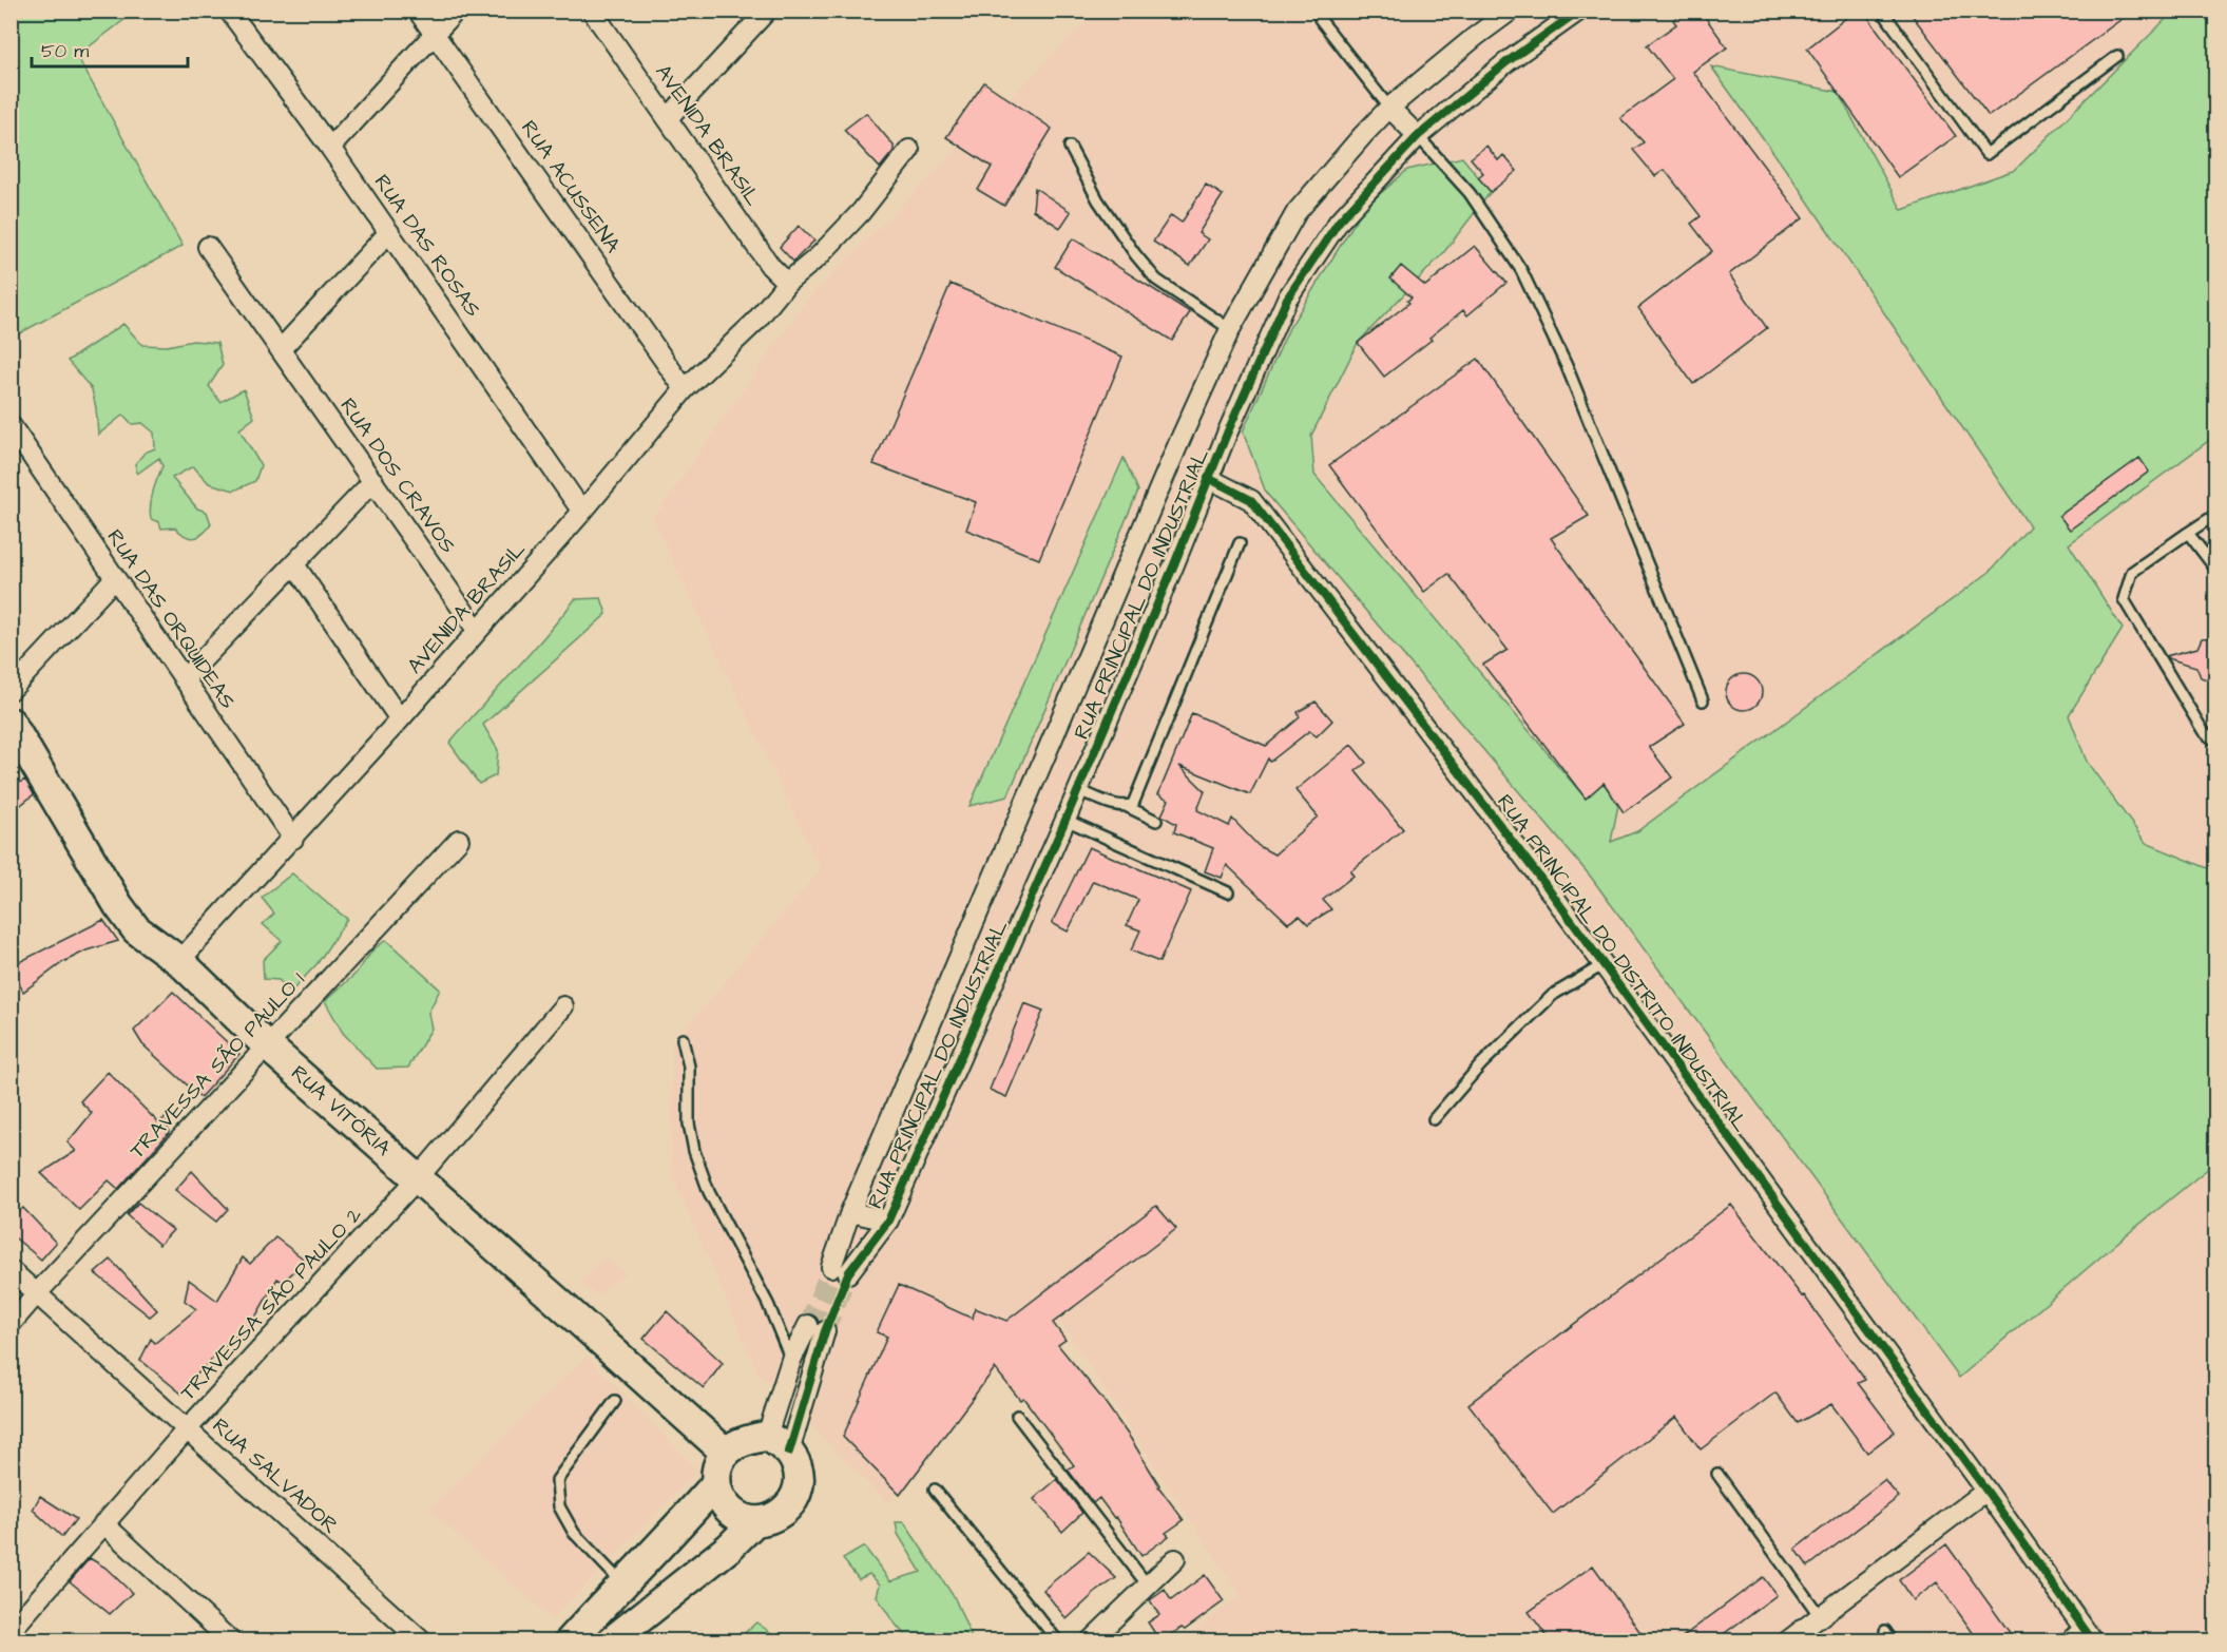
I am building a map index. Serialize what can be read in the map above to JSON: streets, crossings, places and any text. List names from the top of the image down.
{
  "streets": {
    "street": [
      "AVENIDA BRASIL",
      "RUA ACUSSENA",
      "RUA DAS ROSAS",
      "RUA DOS CRAVOS",
      "RUA PRINCIPAL DO INDUSTRIAL",
      "RUA DAS ORQUIDEAS",
      "RUA PRINCIPAL DO DISTRITO INDUSTRIAL",
      "TRAVESSA SÃO PAULO 1",
      "RUA VITÓRIA",
      "TRAVESSA SÃO PAULO 2",
      "RUA SALVADOR"
    ]
  },
  "crossings": [
    ["AVENIDA BRASIL", "RUA ACUSSENA"],
    ["AVENIDA BRASIL", "RUA DAS ROSAS"],
    ["AVENIDA BRASIL", "RUA DOS CRAVOS"],
    ["AVENIDA BRASIL", "RUA DAS ORQUIDEAS"],
    ["AVENIDA BRASIL", "RUA VITÓRIA"],
    ["RUA PRINCIPAL DO INDUSTRIAL", "RUA PRINCIPAL DO DISTRITO INDUSTRIAL"],
    ["TRAVESSA SÃO PAULO 1", "RUA VITÓRIA"],
    ["TRAVESSA SÃO PAULO 1", "RUA SALVADOR"],
    ["RUA VITÓRIA", "TRAVESSA SÃO PAULO 2"],
    ["TRAVESSA SÃO PAULO 2", "RUA SALVADOR"]
  ],
  "scale_bar": "50 m"
}
